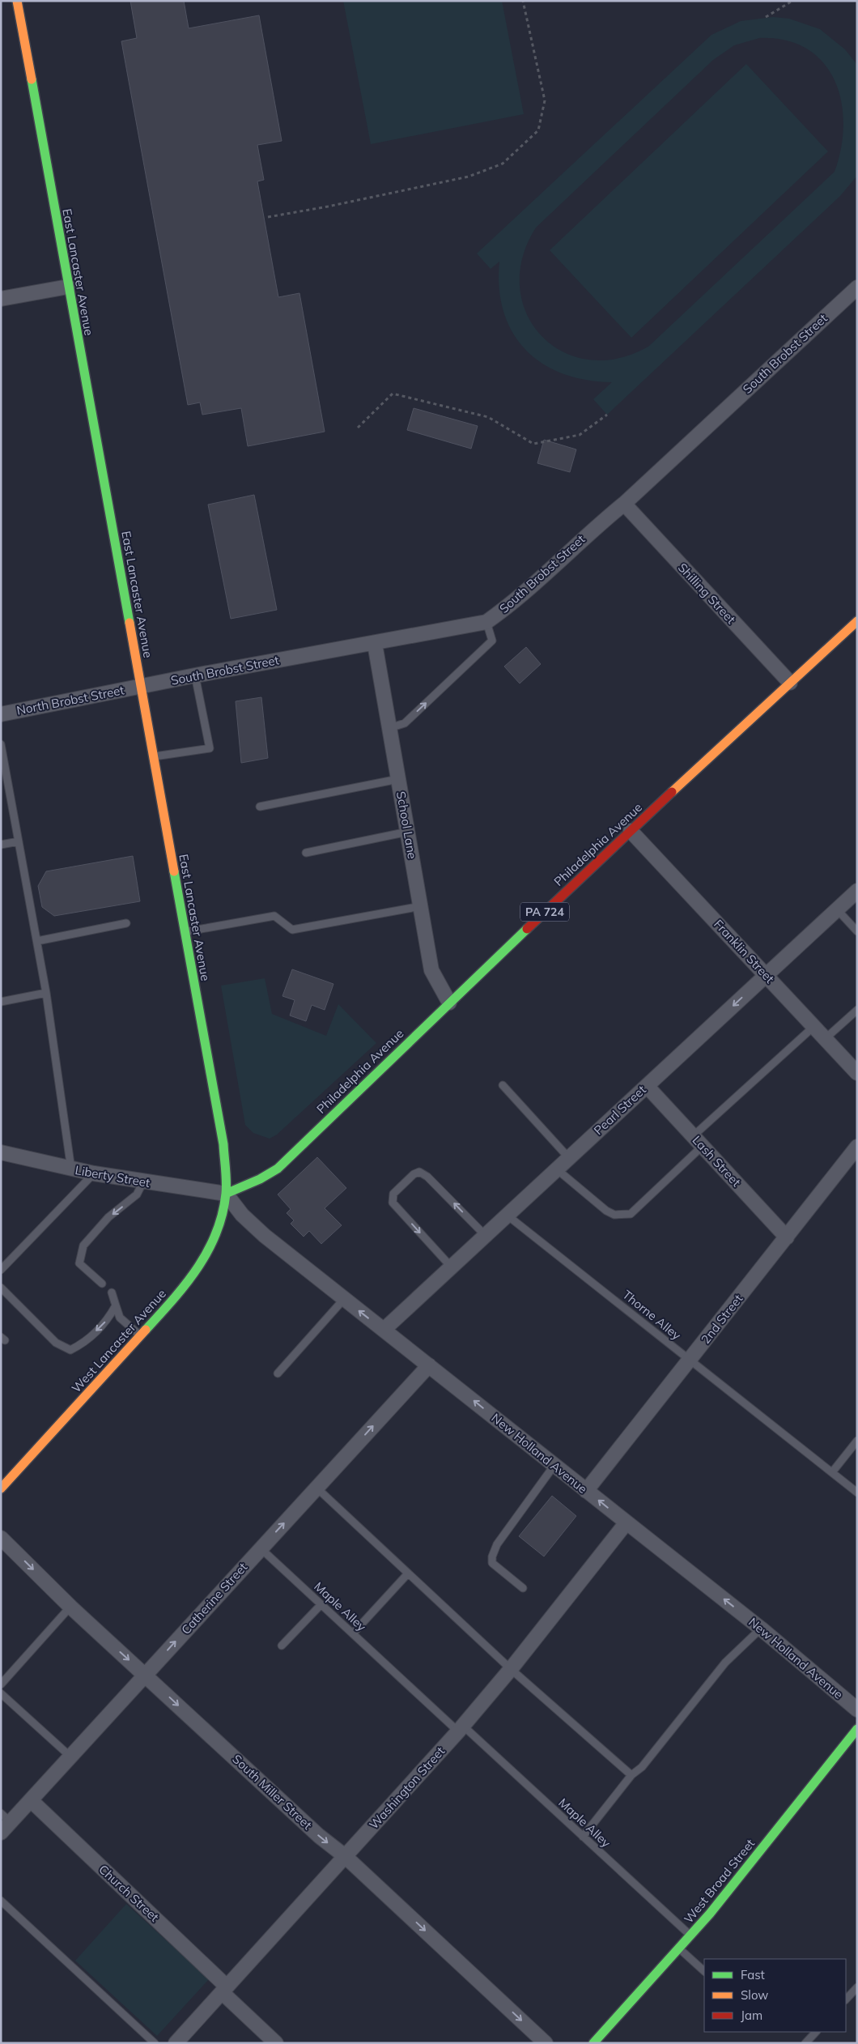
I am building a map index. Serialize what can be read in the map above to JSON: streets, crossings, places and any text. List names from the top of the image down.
{
  "streets": {
    "main road": [
      "East Lancaster Avenue",
      "Philadelphia Avenue",
      "PA 724",
      "West Lancaster Avenue",
      "West Broad Street"
    ],
    "street": [
      "South Brobst Street",
      "Shilling Street",
      "North Brobst Street",
      "School Lane",
      "Franklin Street",
      "Pearl Street",
      "Lash Street",
      "Liberty Street",
      "2nd Street",
      "New Holland Avenue",
      "Catherine Street",
      "Washington Street",
      "South Miller Street",
      "Church Street"
    ],
    "lane": ["Thorne Alley", "Maple Alley"]
  },
  "crossings": [
    ["East Lancaster Avenue", "South Brobst Street"],
    ["East Lancaster Avenue", "North Brobst Street"],
    ["East Lancaster Avenue", "Philadelphia Avenue"],
    ["East Lancaster Avenue", "Liberty Street"],
    ["East Lancaster Avenue", "West Lancaster Avenue"],
    ["East Lancaster Avenue", "New Holland Avenue"],
    ["South Brobst Street", "Shilling Street"],
    ["South Brobst Street", "North Brobst Street"],
    ["South Brobst Street", "School Lane"],
    ["Shilling Street", "Philadelphia Avenue"],
    ["School Lane", "Philadelphia Avenue"],
    ["Philadelphia Avenue", "Franklin Street"],
    ["Philadelphia Avenue", "Liberty Street"],
    ["Philadelphia Avenue", "West Lancaster Avenue"],
    ["Philadelphia Avenue", "New Holland Avenue"],
    ["Franklin Street", "Pearl Street"],
    ["Pearl Street", "Lash Street"],
    ["Pearl Street", "Thorne Alley"],
    ["Pearl Street", "New Holland Avenue"],
    ["Lash Street", "2nd Street"],
    ["Liberty Street", "West Lancaster Avenue"],
    ["Liberty Street", "New Holland Avenue"],
    ["Thorne Alley", "2nd Street"],
    ["2nd Street", "New Holland Avenue"],
    ["West Lancaster Avenue", "New Holland Avenue"],
    ["New Holland Avenue", "Catherine Street"],
    ["New Holland Avenue", "Washington Street"],
    ["Catherine Street", "Maple Alley"],
    ["Catherine Street", "South Miller Street"],
    ["Catherine Street", "Church Street"],
    ["Maple Alley", "Washington Street"],
    ["Maple Alley", "West Broad Street"],
    ["Washington Street", "South Miller Street"],
    ["Washington Street", "Church Street"]
  ],
  "one_way": ["New Holland Avenue", "Catherine Street", "South Miller Street"],
  "legend": ["Fast", "Slow", "Jam"]
}
